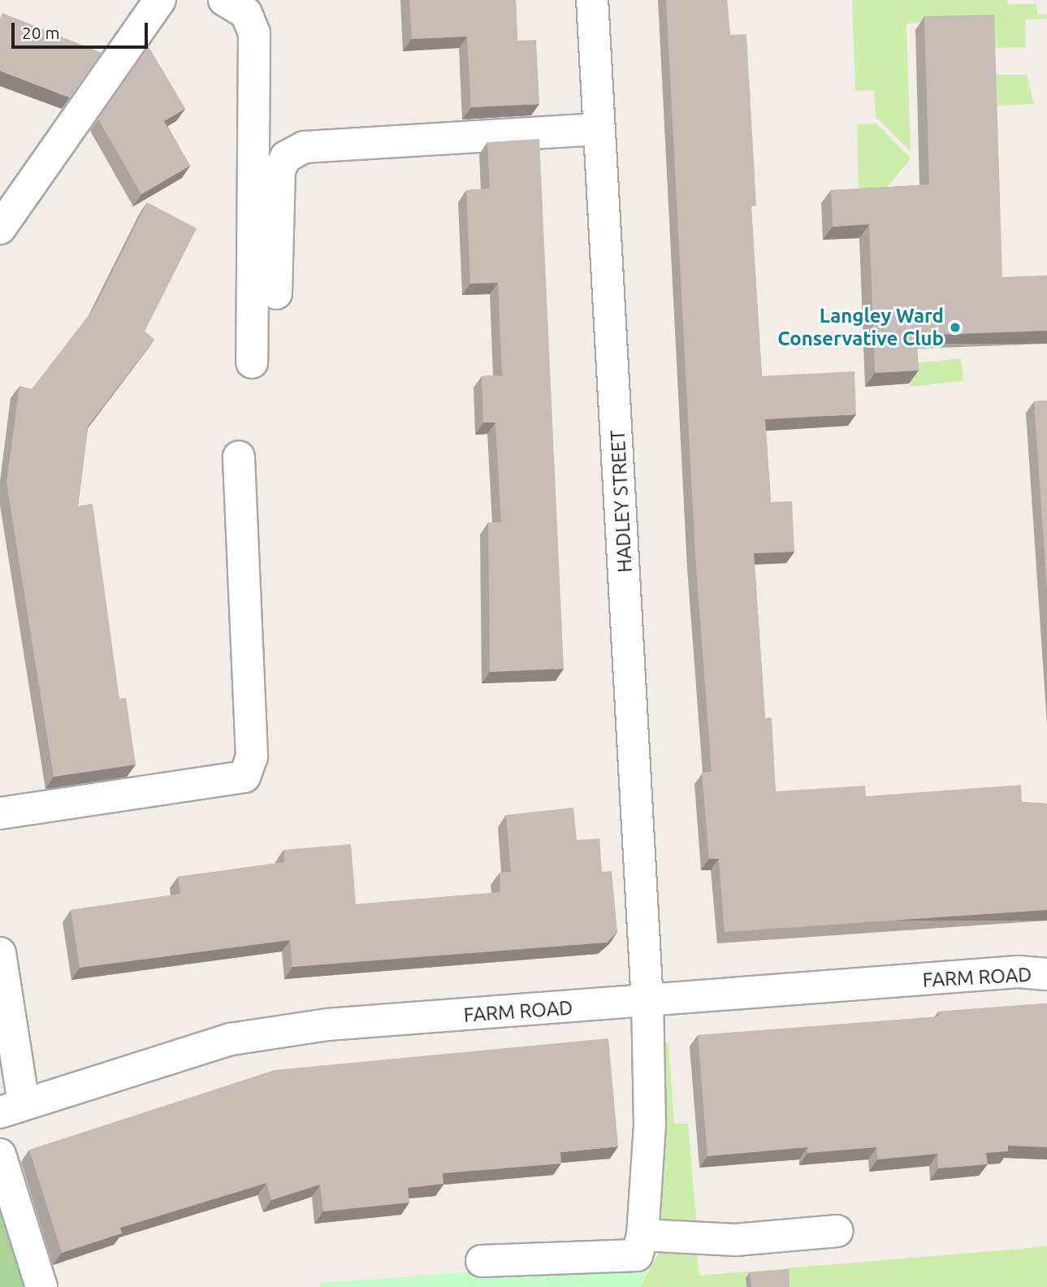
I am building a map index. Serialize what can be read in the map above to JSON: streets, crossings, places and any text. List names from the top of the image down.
{
  "streets": {
    "street": ["HADLEY STREET", "FARM ROAD"]
  },
  "crossings": [
    ["HADLEY STREET", "FARM ROAD"]
  ],
  "places": ["Langley Ward Conservative Club"],
  "scale_bar": "20 m"
}
